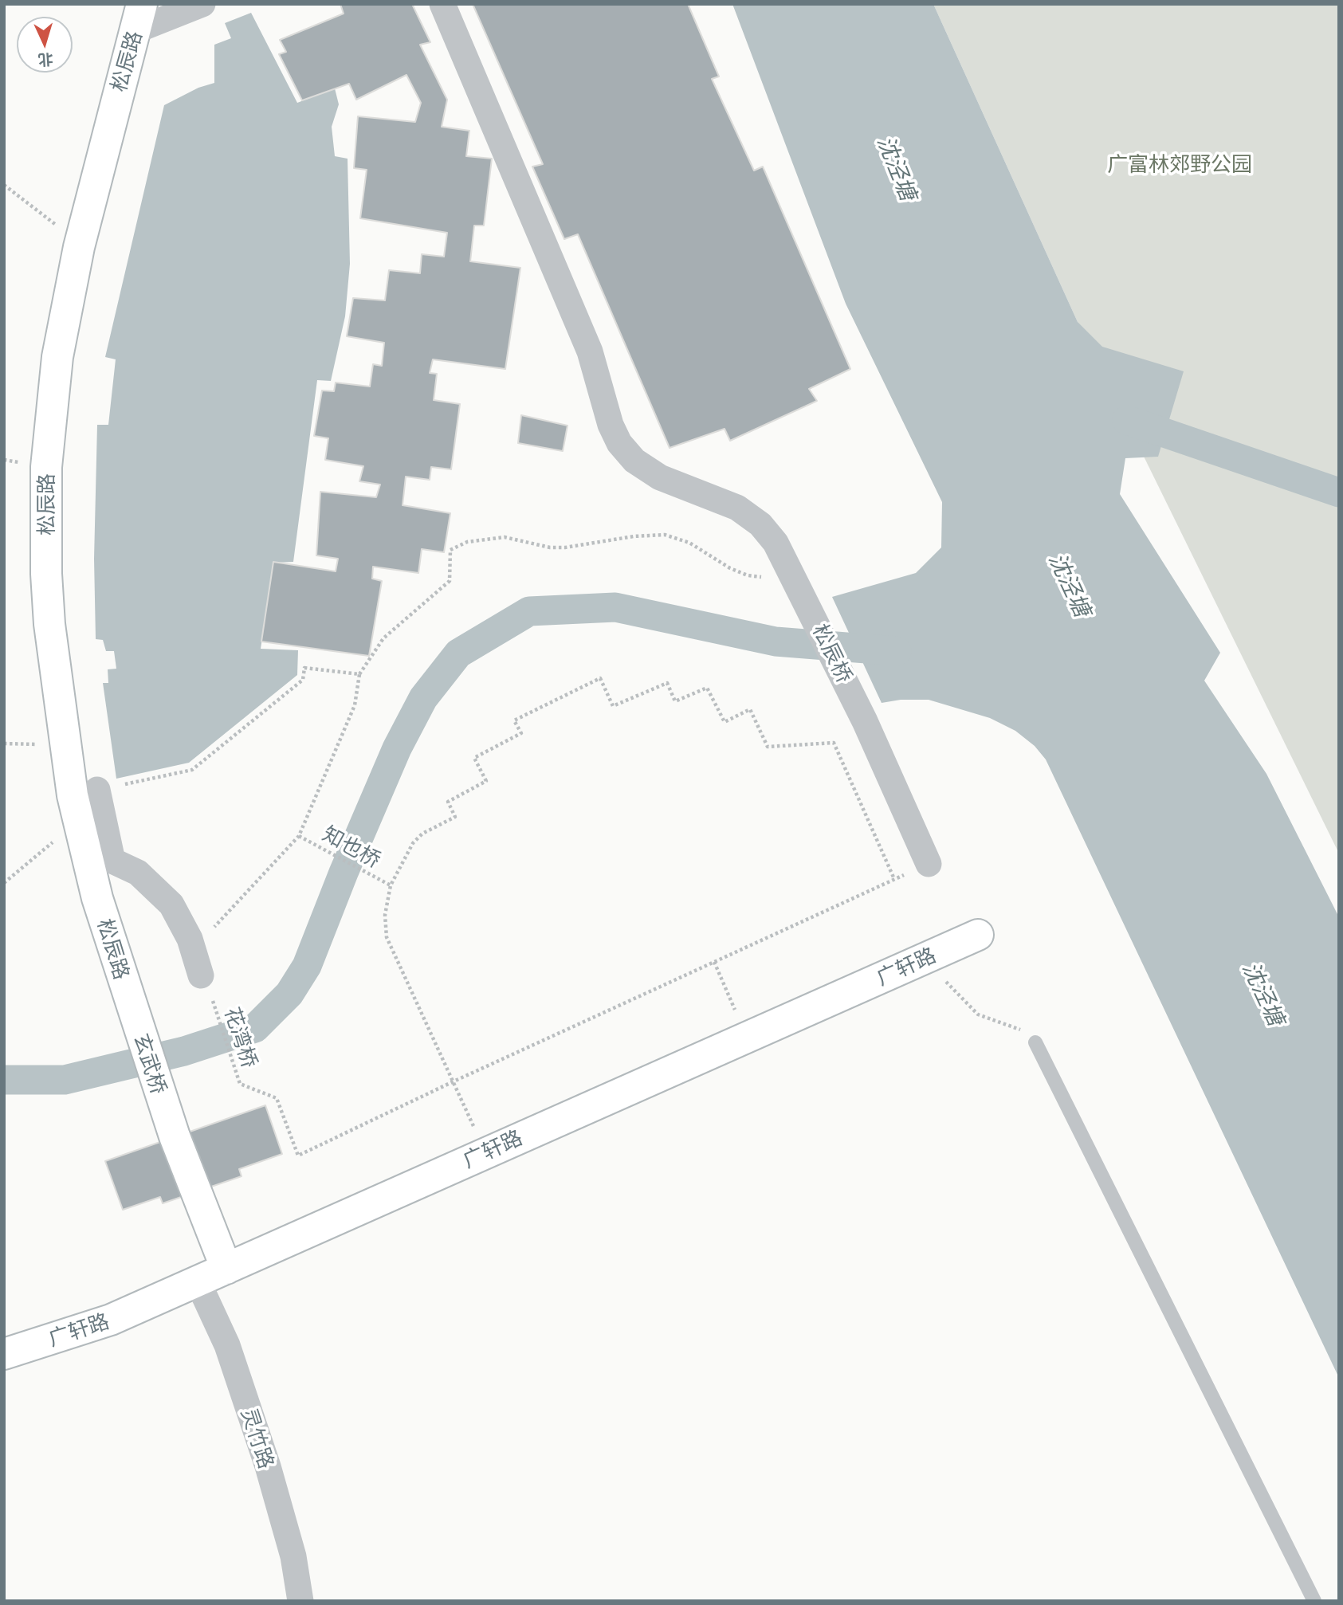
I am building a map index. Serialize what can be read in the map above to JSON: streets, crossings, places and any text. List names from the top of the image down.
{
  "streets": {
    "street": [
      "松辰路",
      "松辰桥",
      "广轩路",
      "玄武桥",
      "灵竹路"
    ],
    "path": ["知也桥", "花湾桥"]
  },
  "crossings": [
    ["松辰路", "玄武桥"],
    ["广轩路", "玄武桥"],
    ["广轩路", "灵竹路"]
  ],
  "water": ["沈泾塘"],
  "parks": ["广富林郊野公园"],
  "north": "bottom"
}
